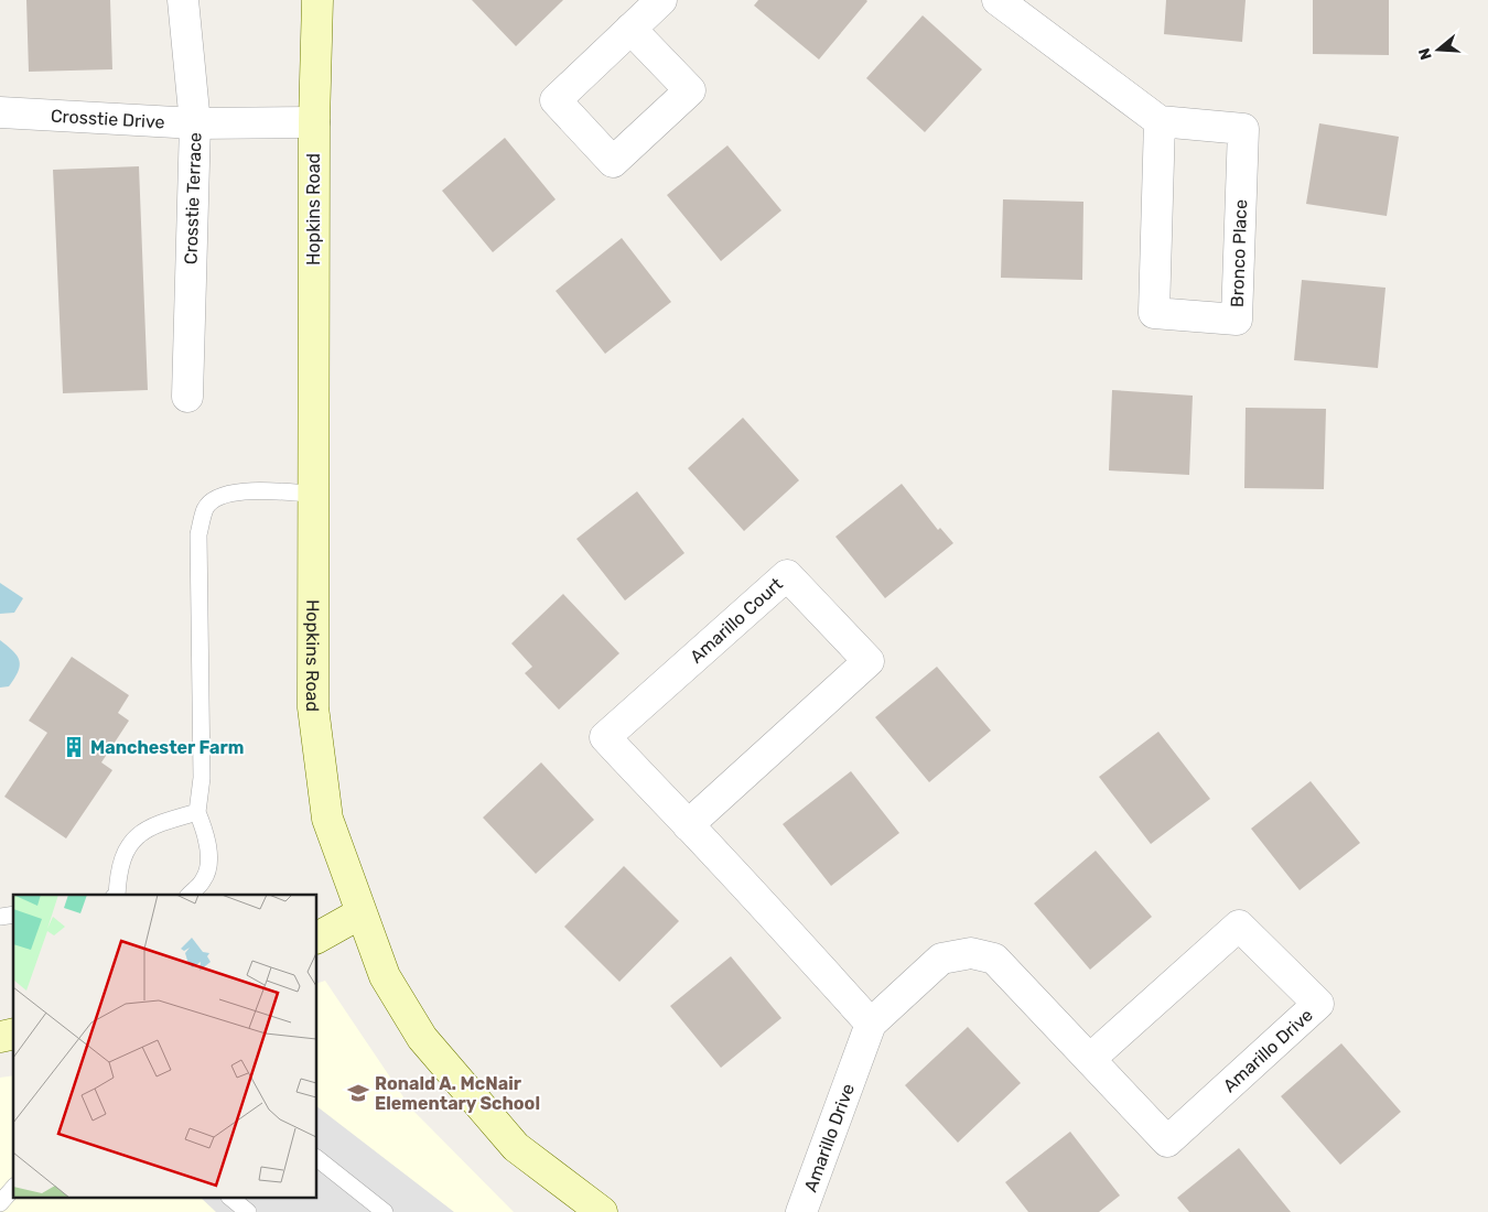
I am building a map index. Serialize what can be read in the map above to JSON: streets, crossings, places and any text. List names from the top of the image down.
{
  "streets": {
    "street": [
      "Crosstie Drive",
      "Crosstie Terrace",
      "Hopkins Road",
      "Bronco Place",
      "Amarillo Court",
      "Amarillo Drive"
    ]
  },
  "crossings": [
    ["Crosstie Drive", "Crosstie Terrace"],
    ["Crosstie Drive", "Hopkins Road"],
    ["Amarillo Court", "Amarillo Drive"]
  ],
  "places": {
    "building": ["Manchester Farm"],
    "school or university": ["Ronald A. McNair Elementary School"]
  },
  "north": "left"
}
